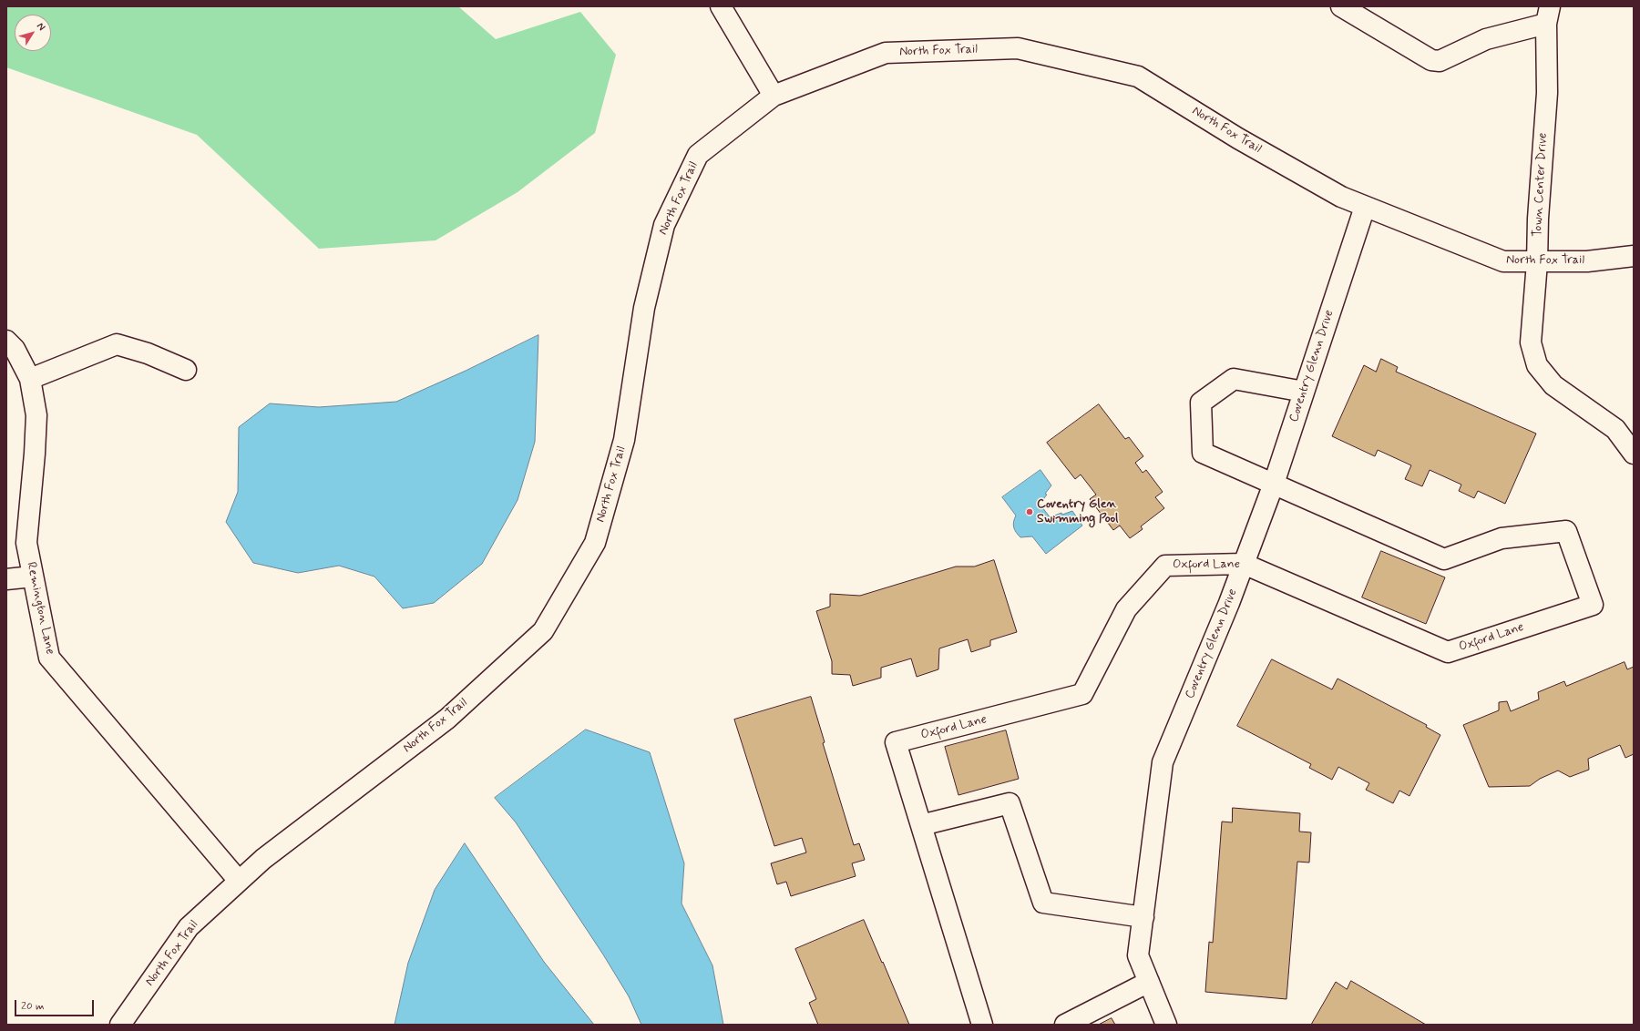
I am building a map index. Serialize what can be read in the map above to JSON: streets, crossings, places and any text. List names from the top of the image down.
{
  "streets": {
    "street": [
      "North Fox Trail",
      "Town Center Drive",
      "Coventry Glenn Drive",
      "Oxford Lane",
      "Remington Lane"
    ]
  },
  "crossings": [
    ["North Fox Trail", "Town Center Drive"],
    ["North Fox Trail", "Coventry Glenn Drive"],
    ["North Fox Trail", "Remington Lane"],
    ["Coventry Glenn Drive", "Oxford Lane"]
  ],
  "places": ["Coventry Glen Swimming Pool"],
  "scale_bar": "20 m",
  "north": "top right"
}
